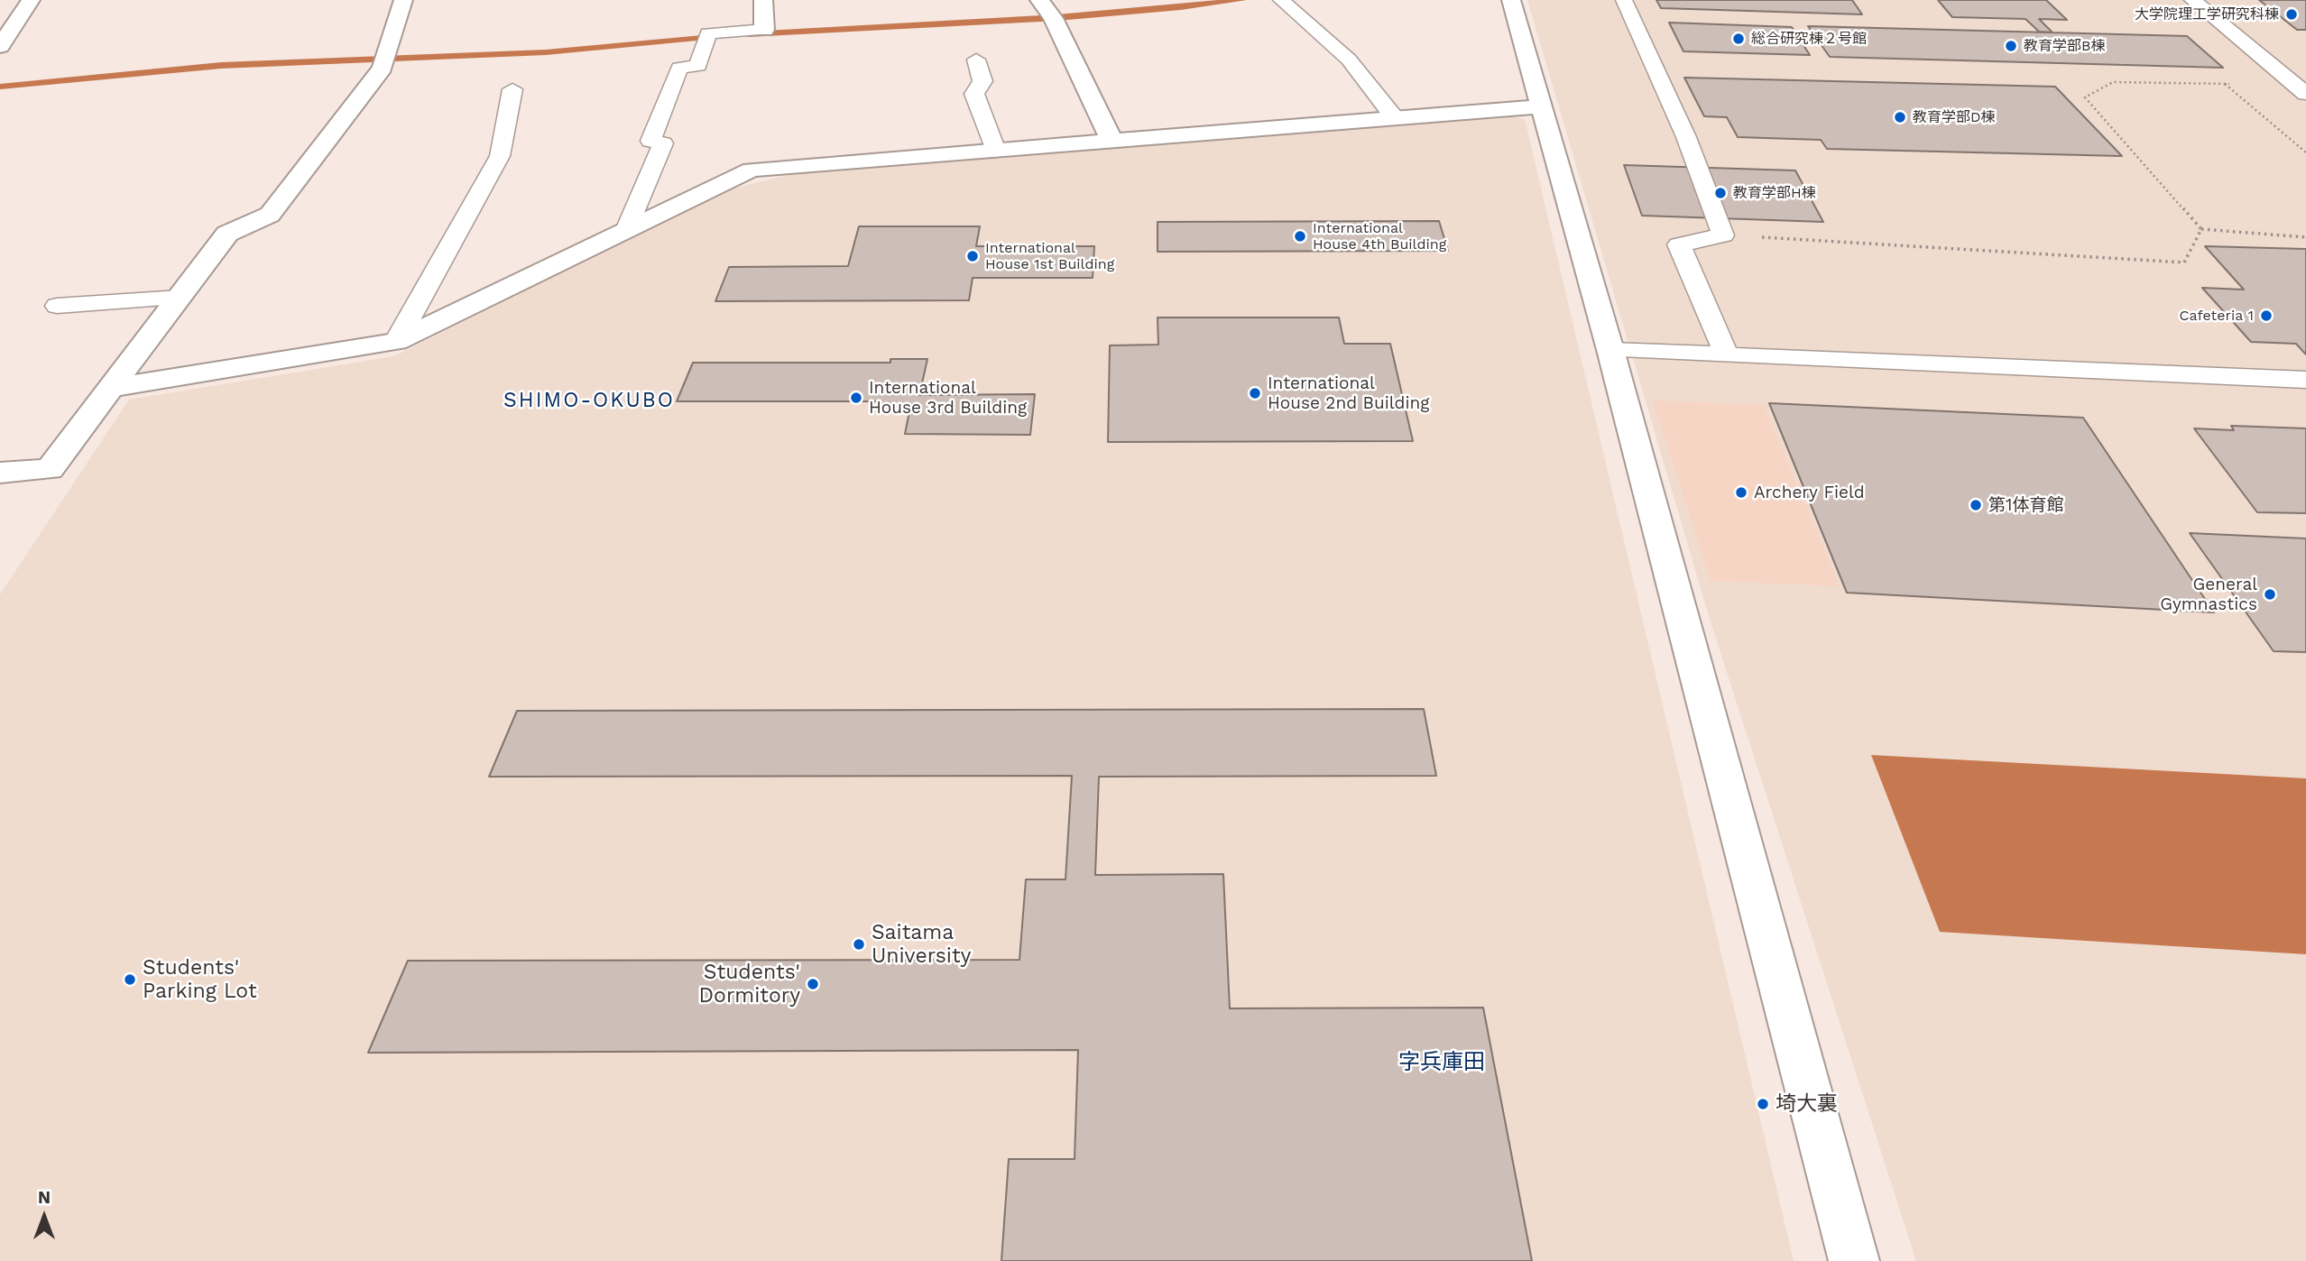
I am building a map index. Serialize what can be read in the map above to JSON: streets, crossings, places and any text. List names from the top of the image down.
{
  "districts": ["SHIMO-OKUBO", "字兵庫田"],
  "places": [
    "大学院理工学研究科棟",
    "総合研究棟２号館",
    "教育学部B棟",
    "教育学部D棟",
    "教育学部H棟",
    "International House 4th Building",
    "International House 1st Building",
    "Cafeteria 1",
    "International House 2nd Building",
    "International House 3rd Building",
    "Archery Field",
    "第1体育館",
    "General Gymnastics",
    "Saitama University",
    "Students' Parking Lot",
    "Students' Dormitory",
    "埼大裏"
  ],
  "north": "top"
}
